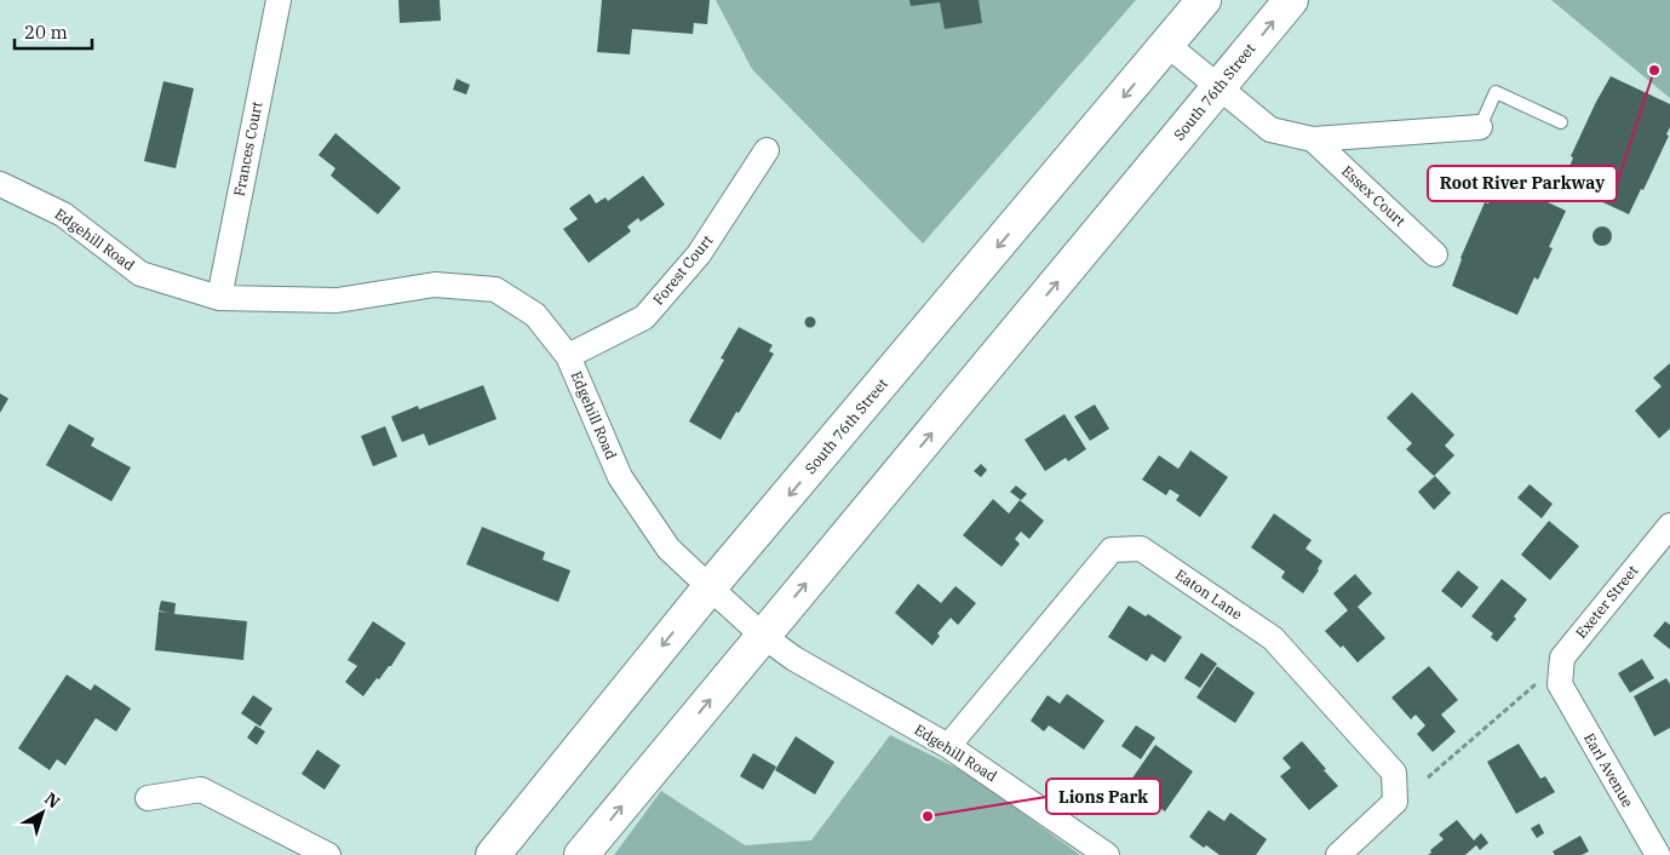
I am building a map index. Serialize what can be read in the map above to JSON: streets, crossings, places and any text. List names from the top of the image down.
{
  "streets": {
    "main road": ["South 76th Street"],
    "street": [
      "Frances Court",
      "Essex Court",
      "Edgehill Road",
      "Forest Court",
      "Eaton Lane",
      "Exeter Street",
      "Earl Avenue"
    ]
  },
  "crossings": [
    ["South 76th Street", "Edgehill Road"],
    ["Frances Court", "Edgehill Road"],
    ["Edgehill Road", "Forest Court"],
    ["Edgehill Road", "Eaton Lane"],
    ["Exeter Street", "Earl Avenue"]
  ],
  "places": ["Root River Parkway", "Lions Park"],
  "scale_bar": "20 m",
  "north": "top right"
}
